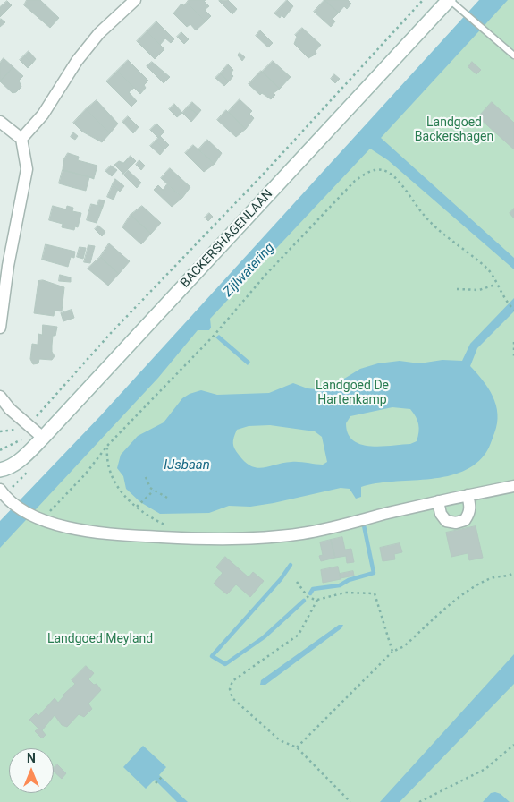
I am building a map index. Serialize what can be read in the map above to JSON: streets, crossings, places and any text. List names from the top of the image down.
{
  "streets": {
    "street": ["BACKERSHAGENLAAN"]
  },
  "water": ["Zijlwatering", "IJsbaan"],
  "parks": ["Landgoed Backershagen", "Landgoed De Hartenkamp", "Landgoed Meyland"],
  "north": "top"
}
